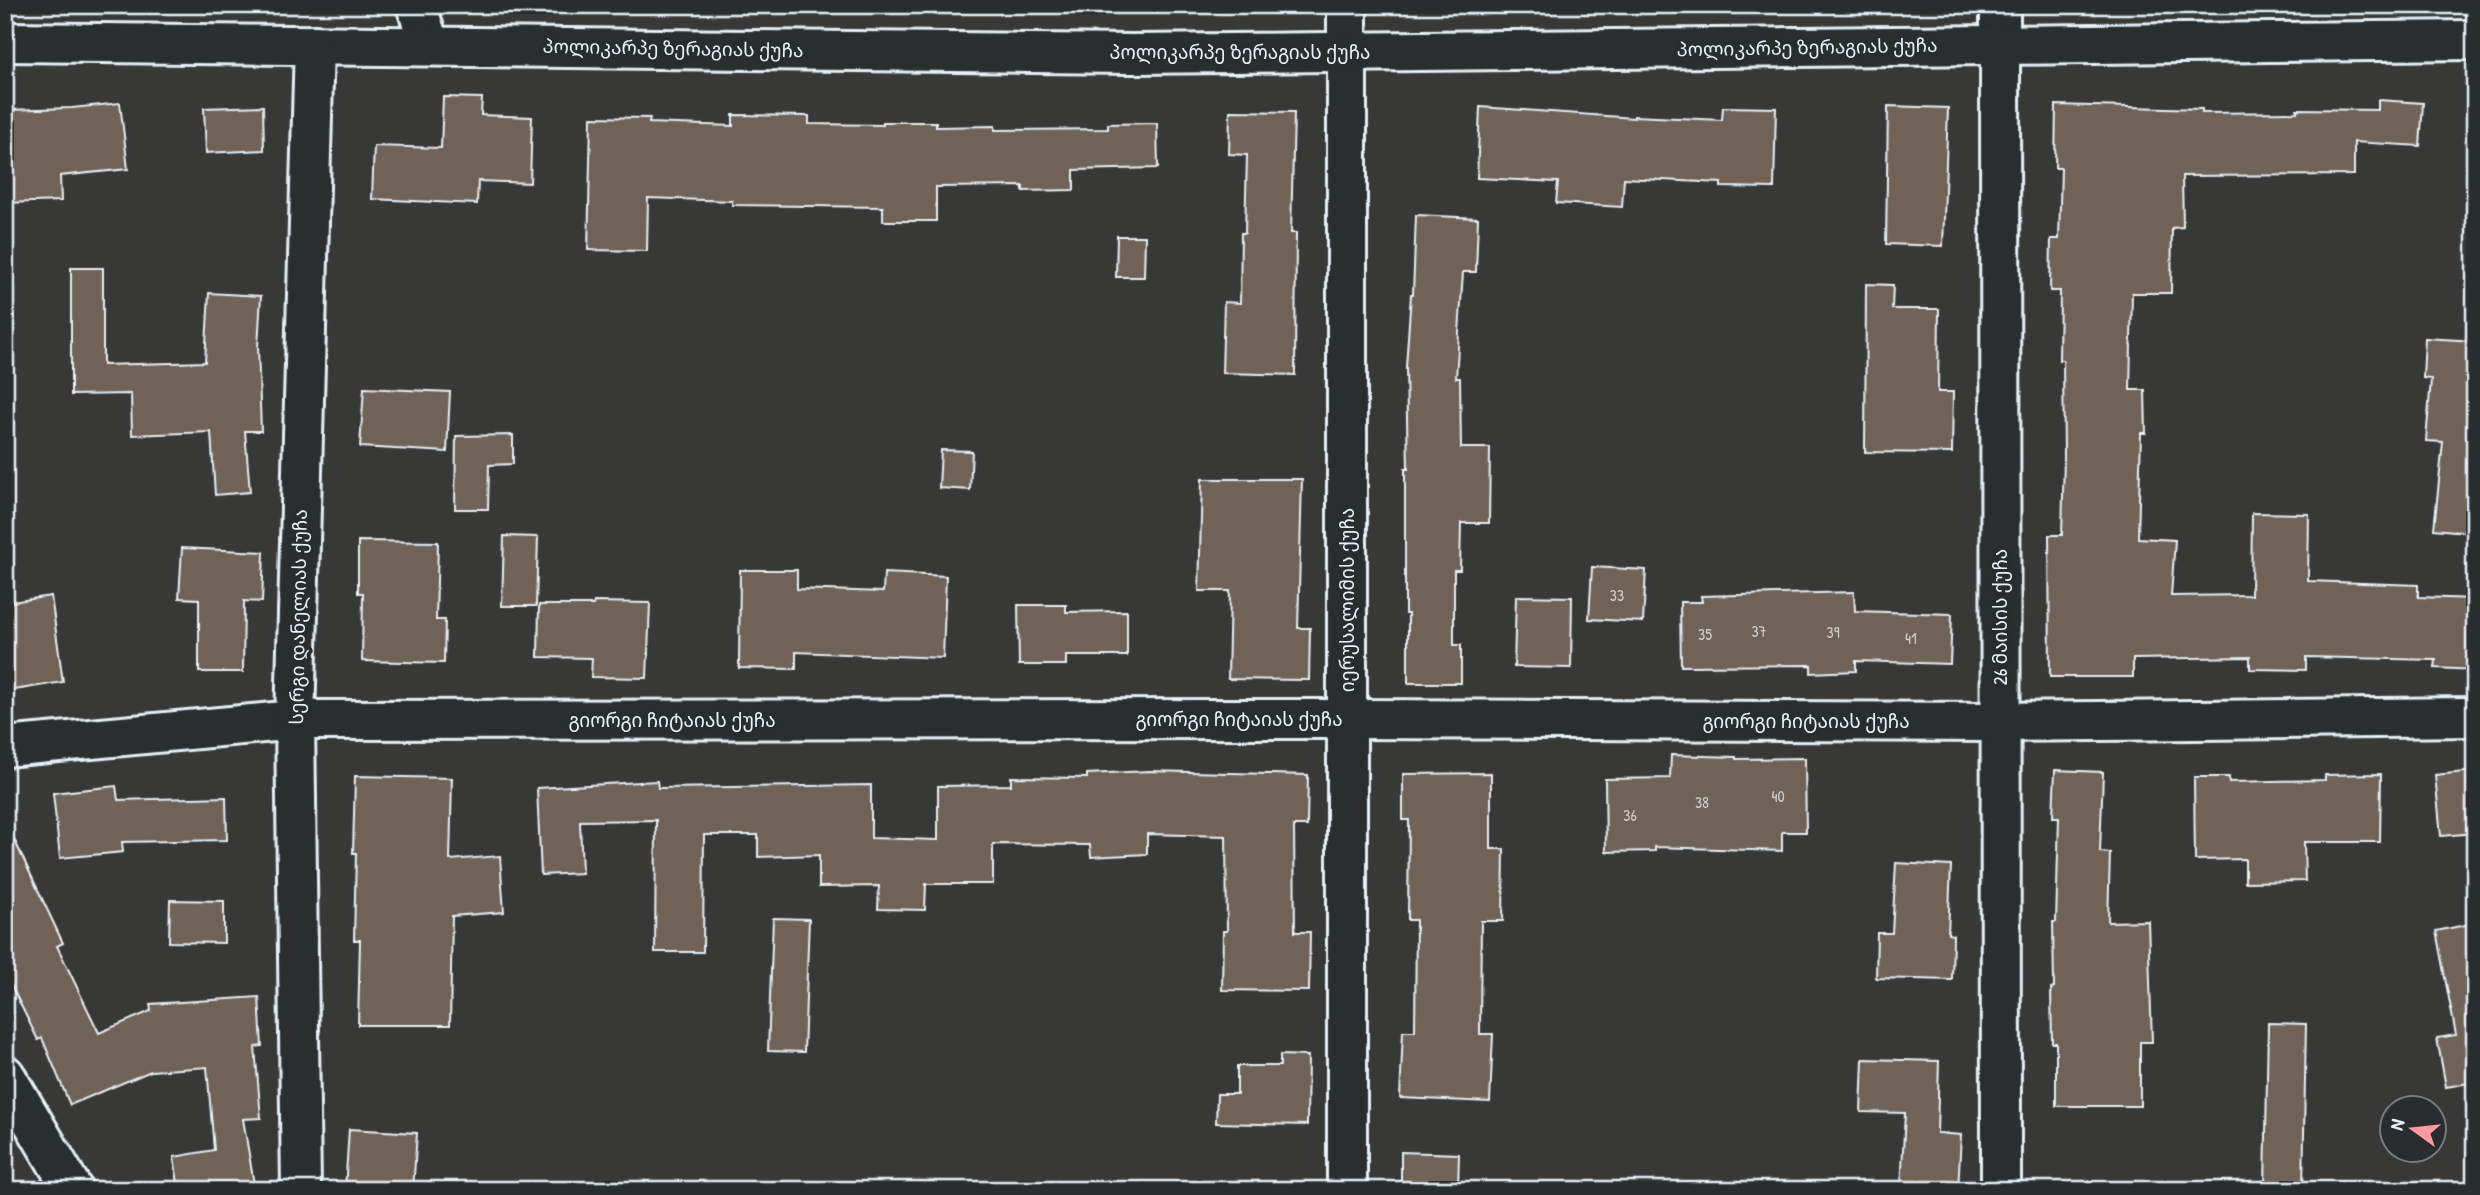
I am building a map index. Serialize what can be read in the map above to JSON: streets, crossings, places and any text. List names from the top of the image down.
{
  "streets": {
    "street": [
      "პოლიკარპე ზერაგიას ქუჩა",
      "იერუსალიმის ქუჩა",
      "სერგი დანელიას ქუჩა",
      "26 მაისის ქუჩა",
      "გიორგი ჩიტაიას ქუჩა"
    ]
  },
  "crossings": [
    ["პოლიკარპე ზერაგიას ქუჩა", "იერუსალიმის ქუჩა"],
    ["პოლიკარპე ზერაგიას ქუჩა", "სერგი დანელიას ქუჩა"],
    ["პოლიკარპე ზერაგიას ქუჩა", "26 მაისის ქუჩა"],
    ["იერუსალიმის ქუჩა", "გიორგი ჩიტაიას ქუჩა"],
    ["სერგი დანელიას ქუჩა", "გიორგი ჩიტაიას ქუჩა"],
    ["26 მაისის ქუჩა", "გიორგი ჩიტაიას ქუჩა"]
  ],
  "house_numbers": [
    "33",
    "37",
    "39",
    "35",
    "41",
    "40",
    "38",
    "36"
  ],
  "north": "left"
}
